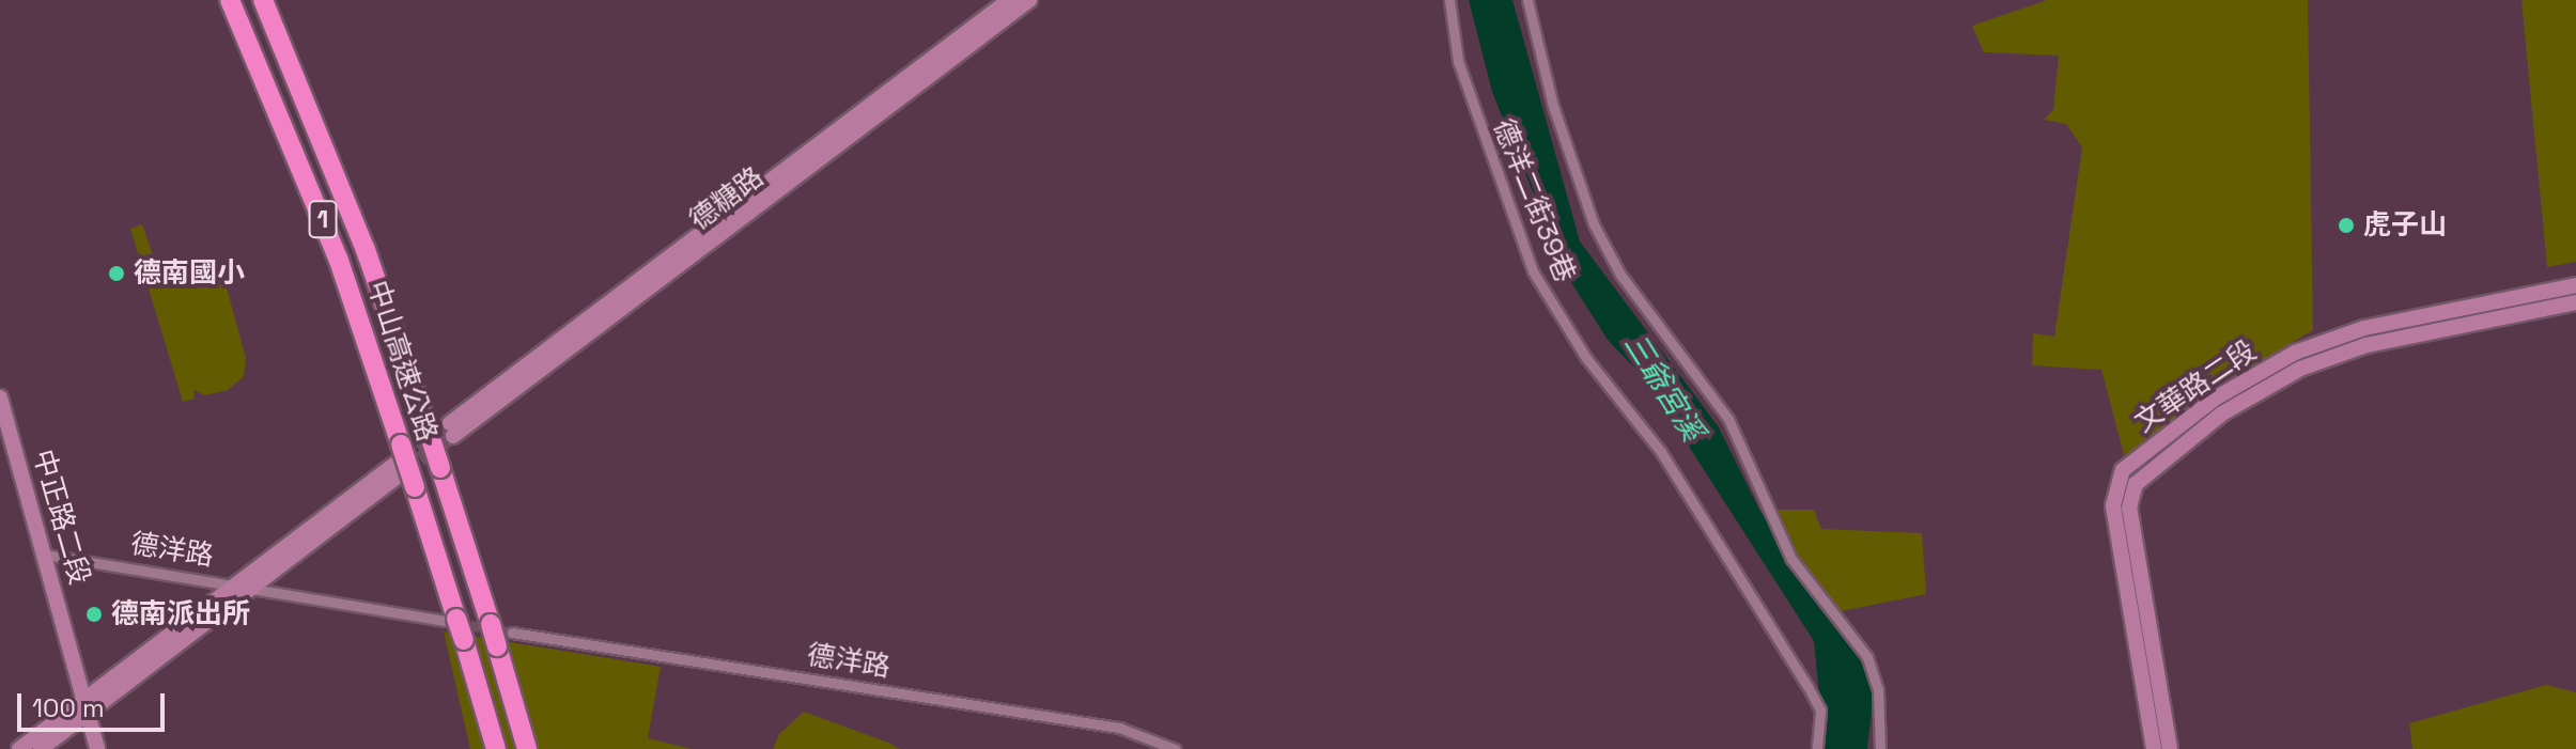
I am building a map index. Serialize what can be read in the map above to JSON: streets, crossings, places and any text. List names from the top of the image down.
{
  "streets": {
    "highway": ["1", "中山高速公路"],
    "street": [
      "德糖路",
      "德洋二街39巷",
      "文華路二段",
      "中正路二段",
      "德洋路"
    ]
  },
  "crossings": [
    ["中山高速公路", "德洋路"],
    ["中正路二段", "德洋路"]
  ],
  "water": ["三爺宮溪"],
  "places": ["虎子山", "德南國小", "德南派出所"],
  "scale_bar": "100 m"
}
